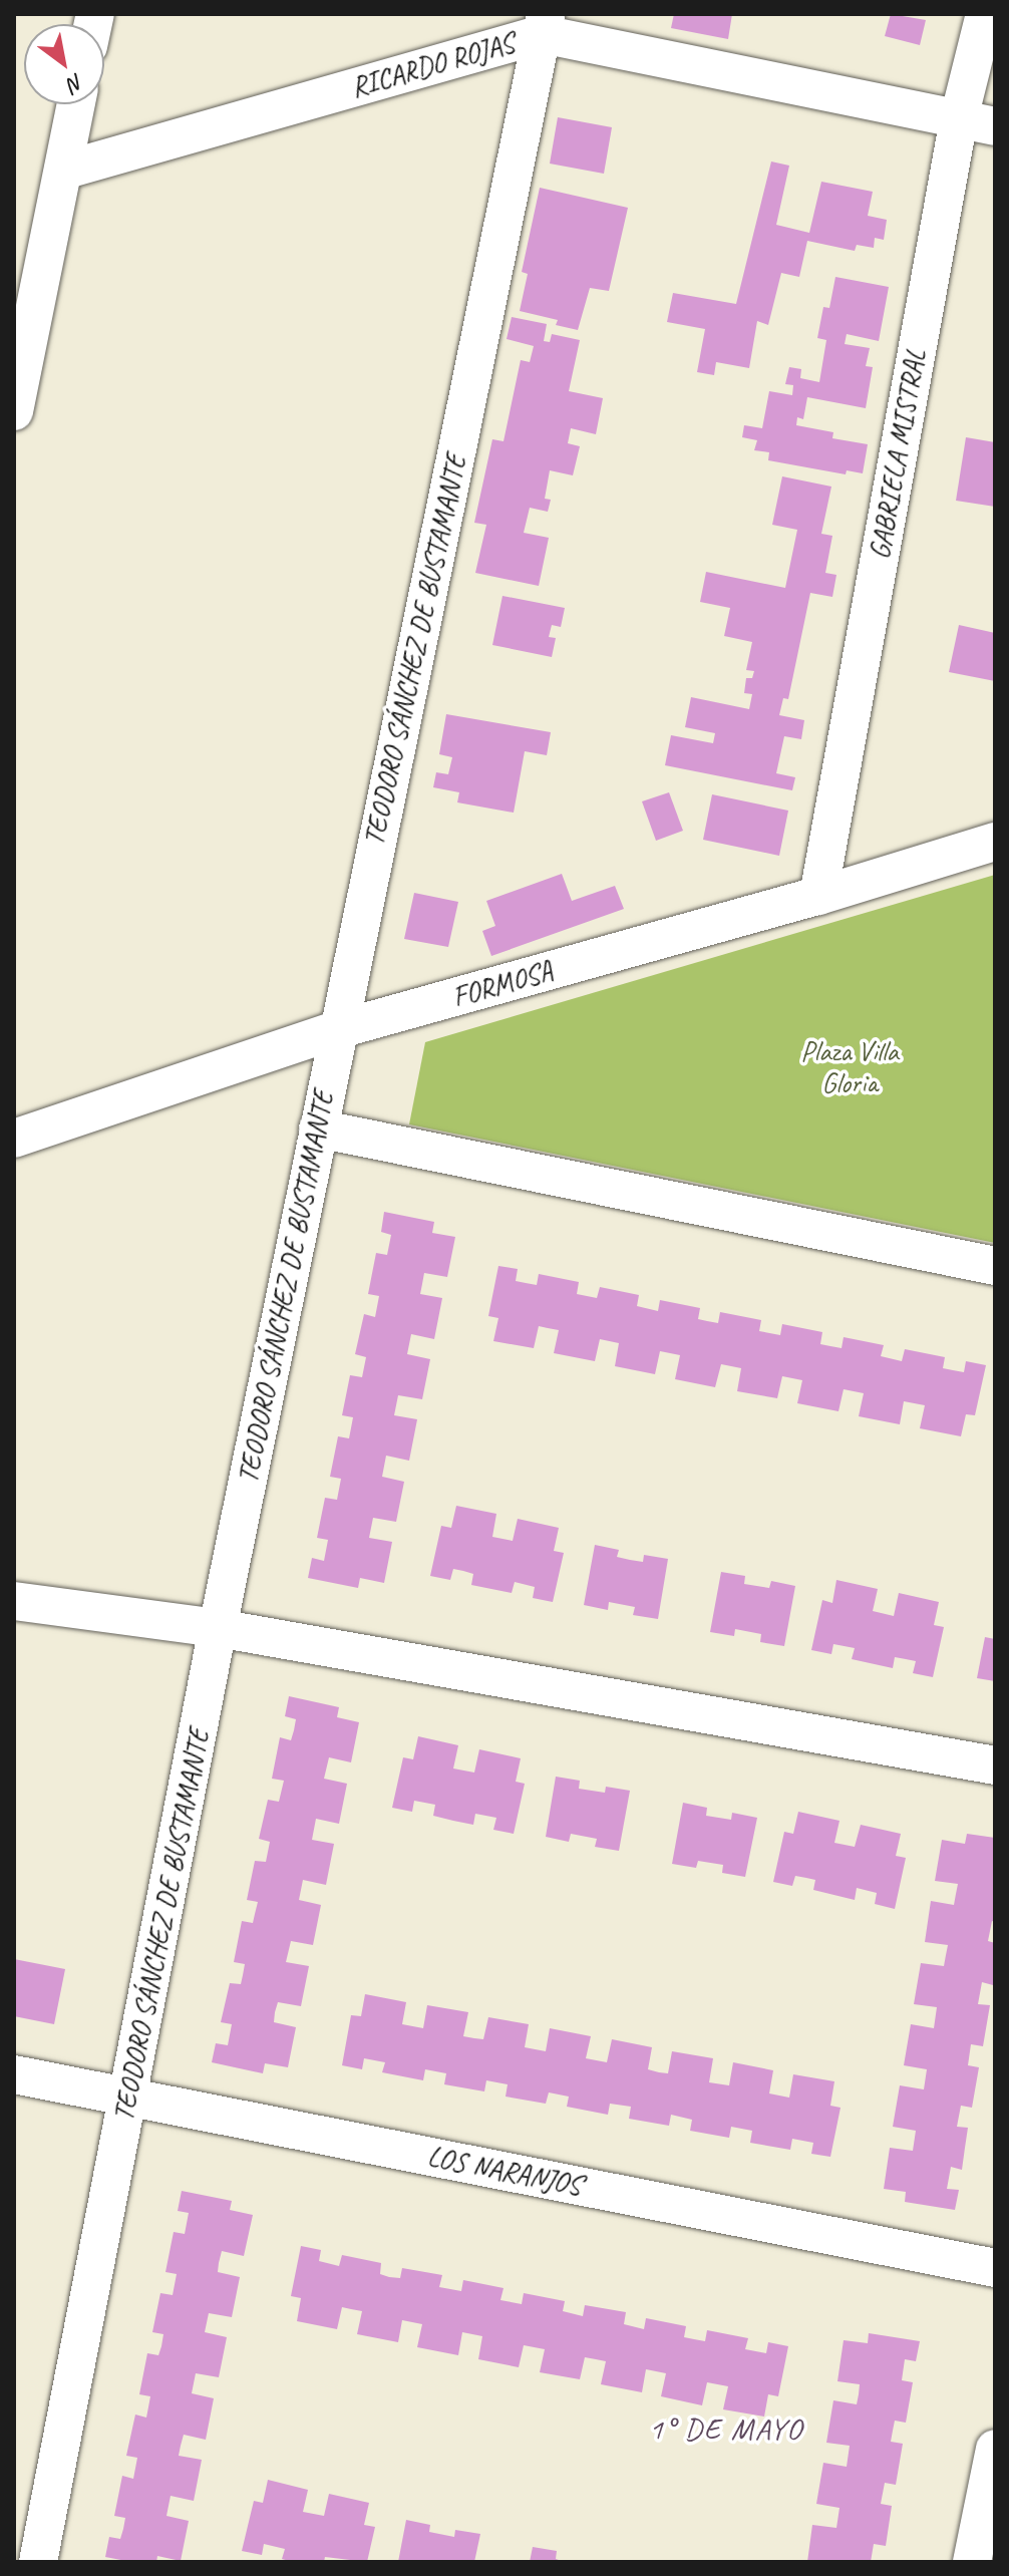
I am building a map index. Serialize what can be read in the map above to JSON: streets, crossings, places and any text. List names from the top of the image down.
{
  "streets": {
    "street": [
      "RICARDO ROJAS",
      "GABRIELA MISTRAL",
      "TEODORO SÁNCHEZ DE BUSTAMANTE",
      "FORMOSA",
      "LOS NARANJOS"
    ]
  },
  "crossings": [
    ["RICARDO ROJAS", "GABRIELA MISTRAL"],
    ["RICARDO ROJAS", "TEODORO SÁNCHEZ DE BUSTAMANTE"],
    ["GABRIELA MISTRAL", "FORMOSA"],
    ["TEODORO SÁNCHEZ DE BUSTAMANTE", "FORMOSA"],
    ["TEODORO SÁNCHEZ DE BUSTAMANTE", "LOS NARANJOS"]
  ],
  "districts": ["1° DE MAYO"],
  "parks": ["Plaza Villa Gloria"],
  "north": "bottom right"
}
